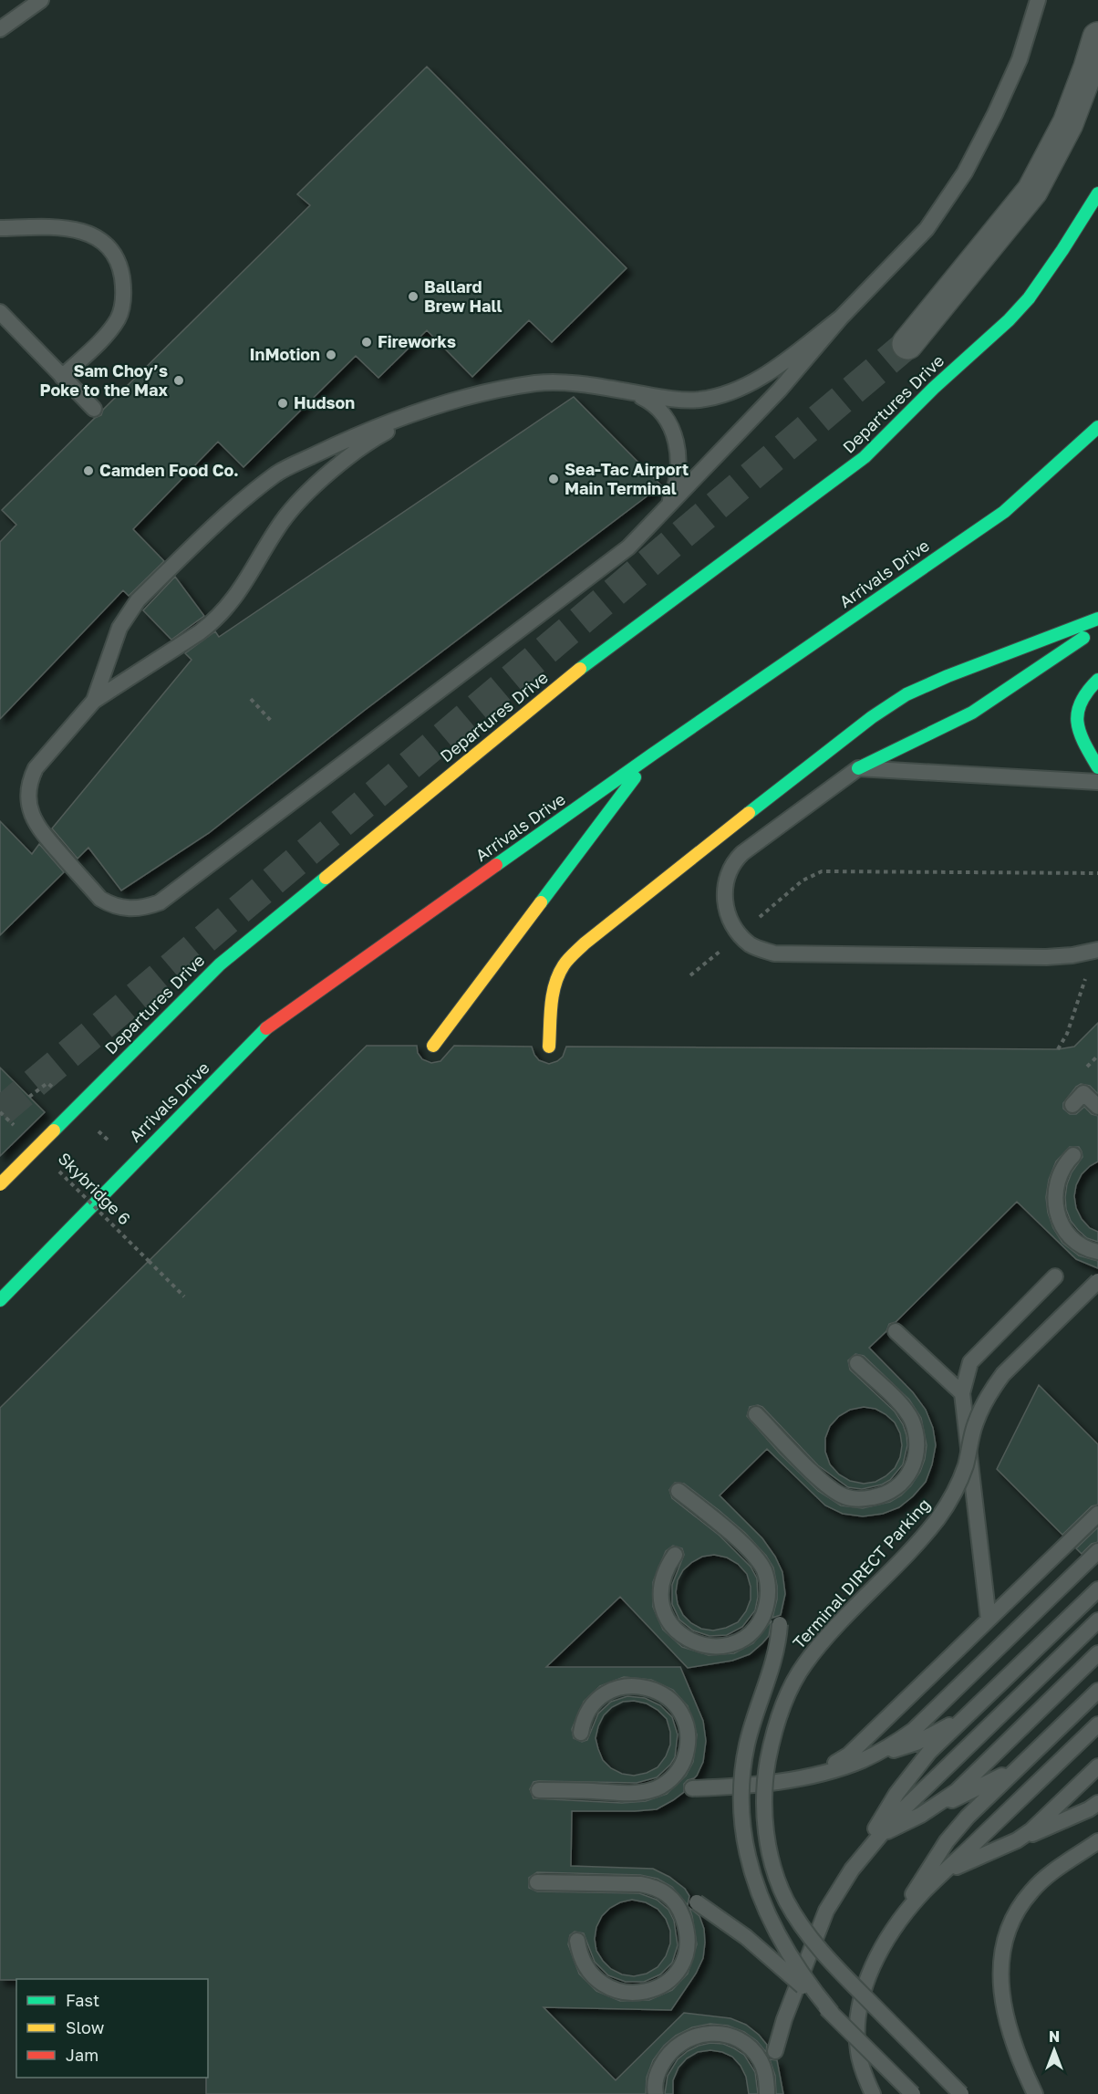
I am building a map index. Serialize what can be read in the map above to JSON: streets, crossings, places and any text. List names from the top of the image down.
{
  "streets": {
    "main road": ["Departures Drive", "Arrivals Drive"],
    "lane": ["Terminal DIRECT Parking"],
    "path": ["Skybridge 6"]
  },
  "places": [
    "Ballard Brew Hall",
    "Fireworks",
    "InMotion",
    "Sam Choy’s Poke to the Max",
    "Hudson",
    "Camden Food Co.",
    "Sea-Tac Airport Main Terminal"
  ],
  "legend": ["Fast", "Slow", "Jam"],
  "north": "top"
}
